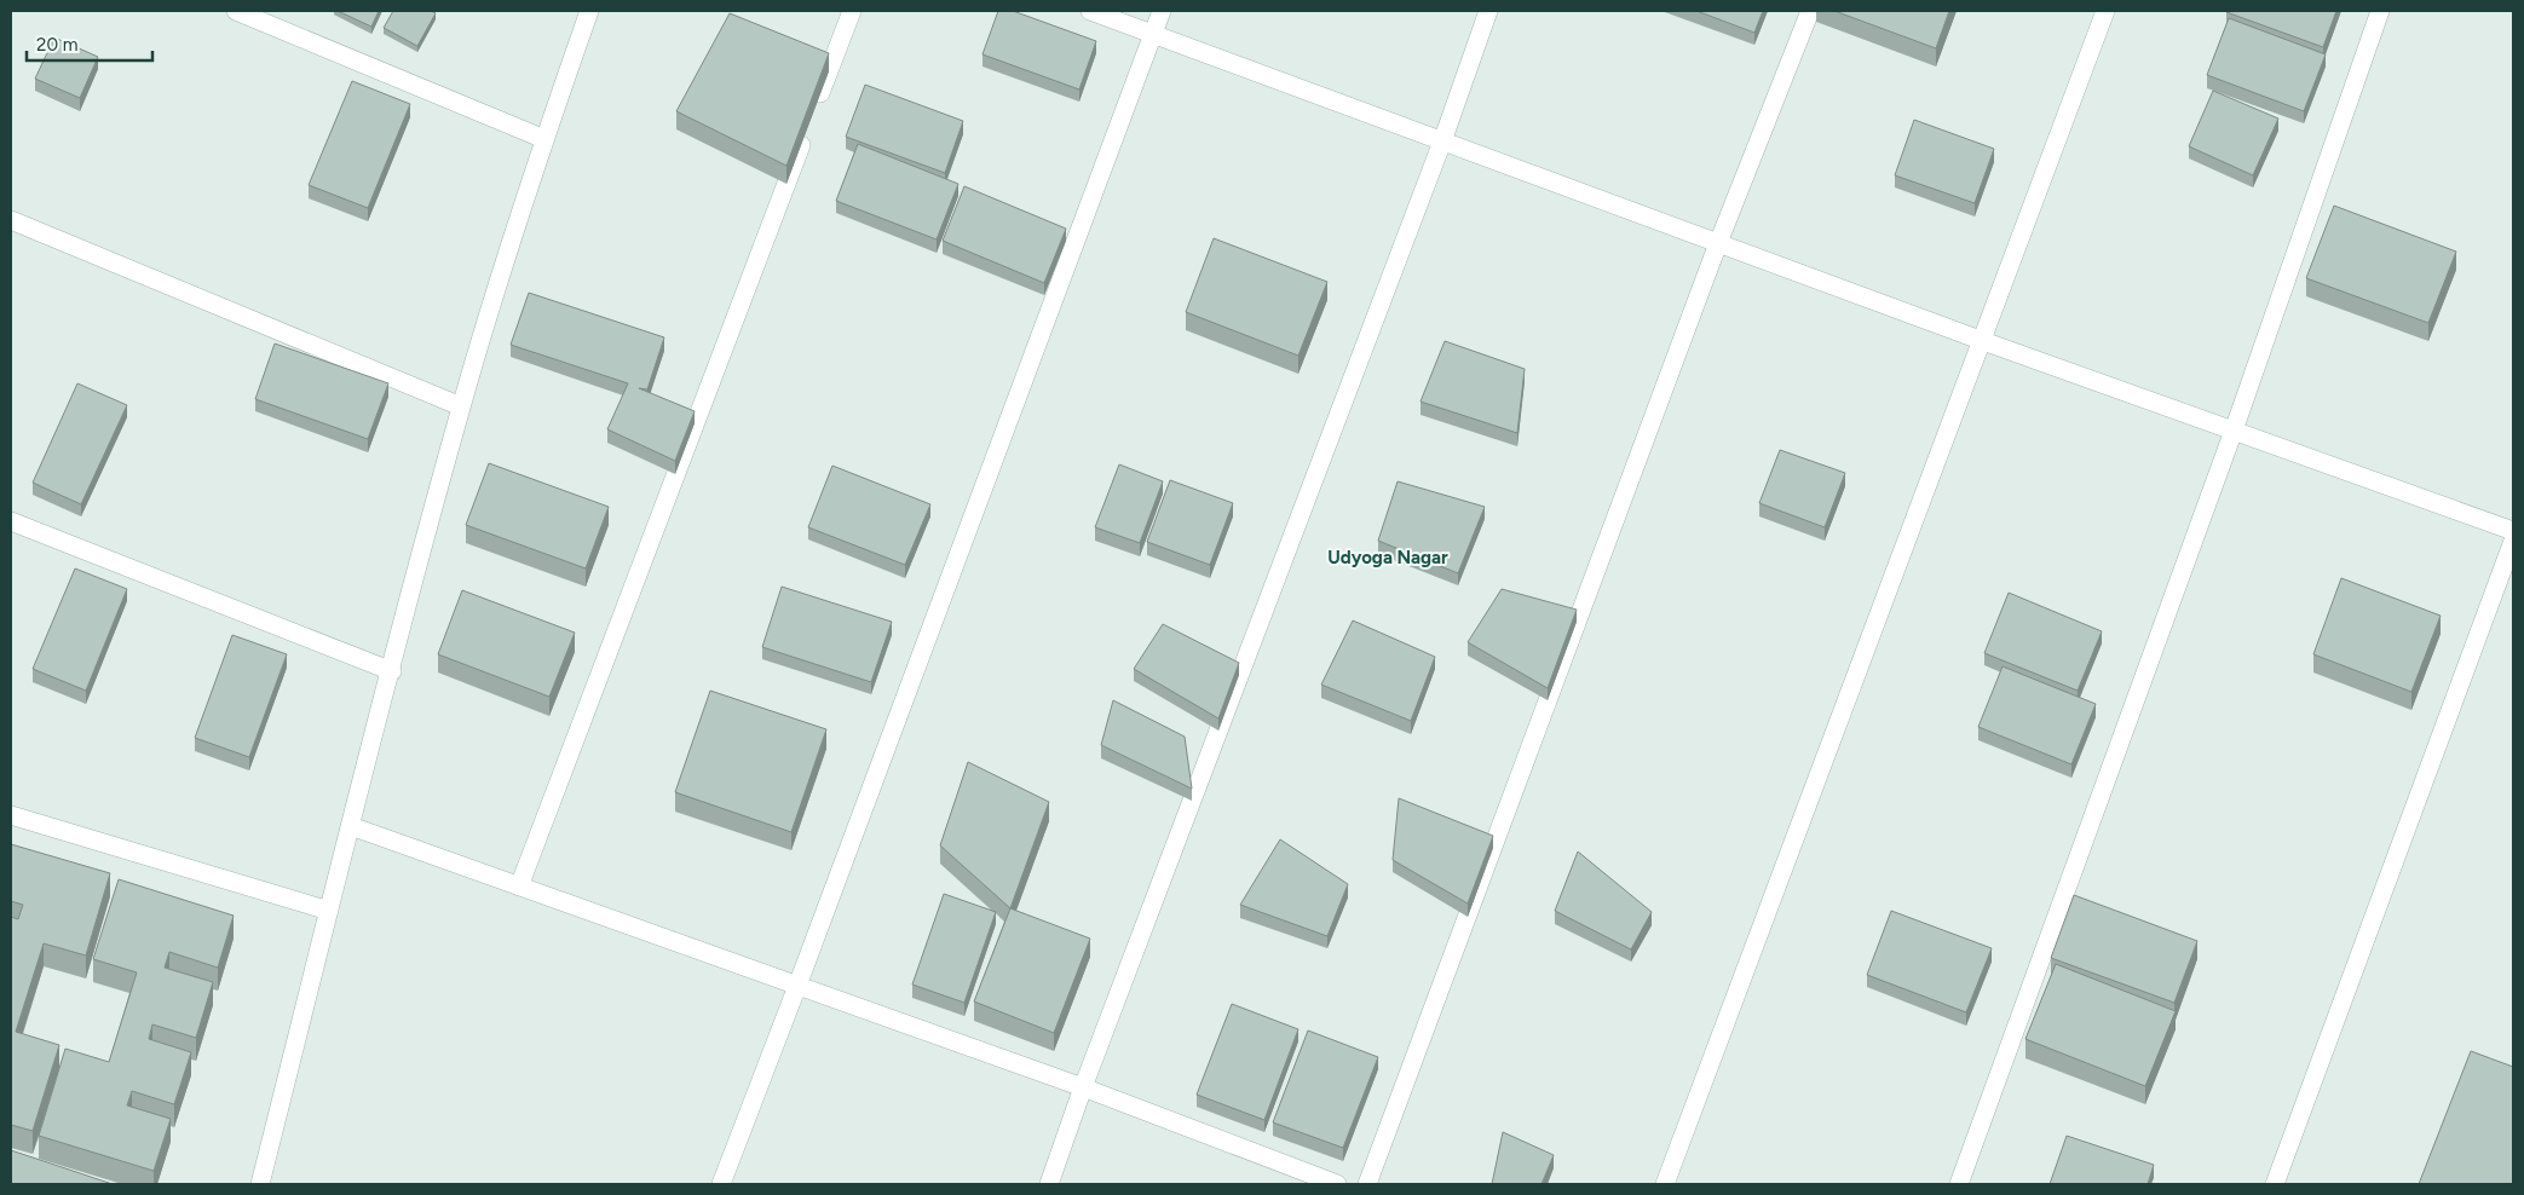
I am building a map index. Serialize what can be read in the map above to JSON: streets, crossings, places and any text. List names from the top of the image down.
{
  "districts": ["Udyoga Nagar"],
  "scale_bar": "20 m"
}
